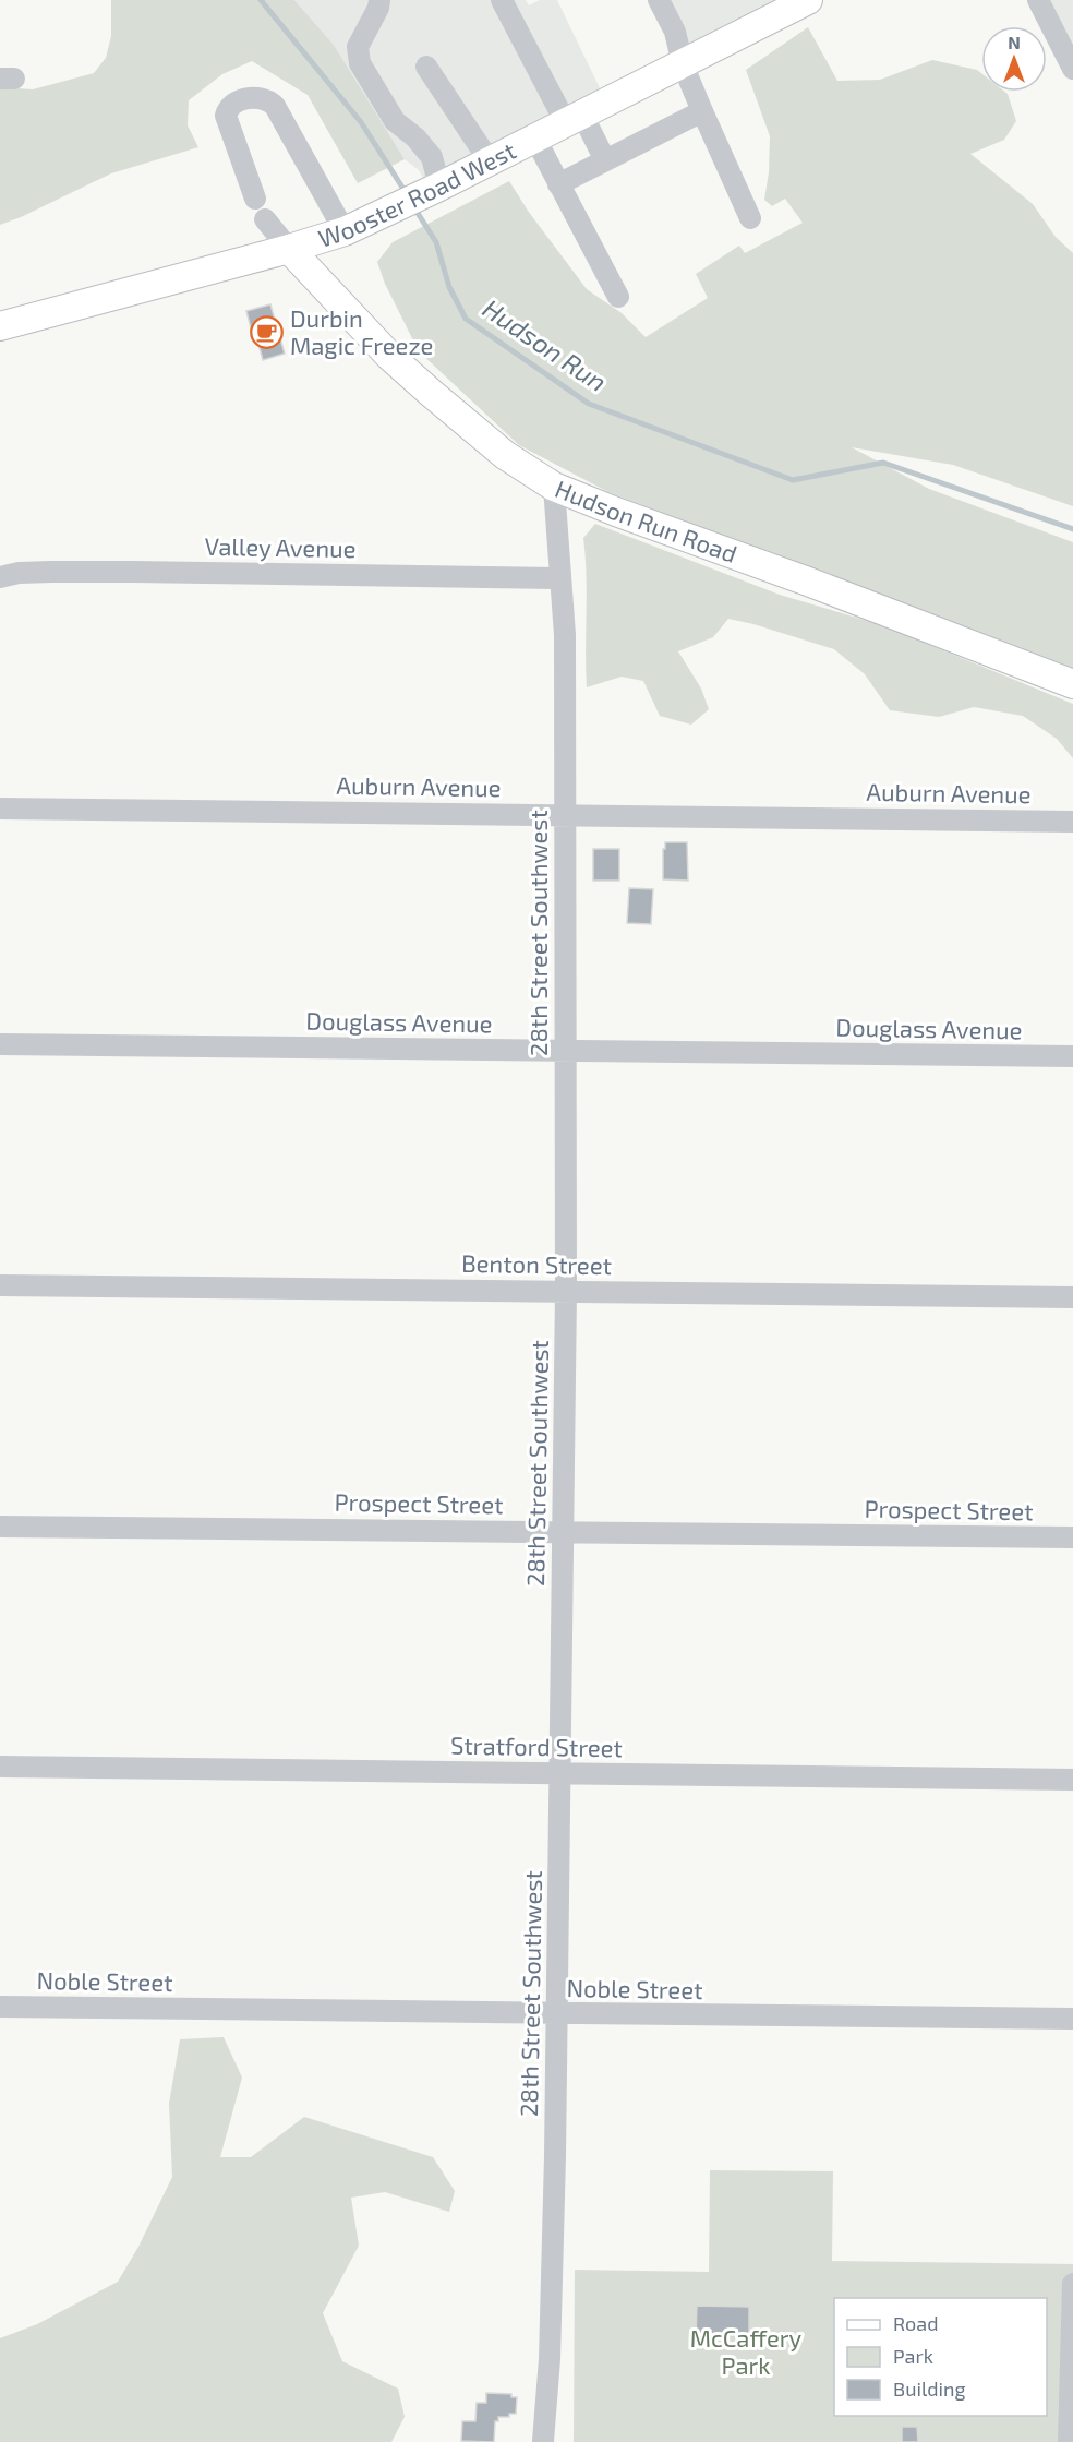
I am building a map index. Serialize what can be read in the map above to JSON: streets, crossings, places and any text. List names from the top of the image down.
{
  "streets": {
    "main road": ["Wooster Road West", "Hudson Run Road"],
    "street": [
      "Valley Avenue",
      "Auburn Avenue",
      "28th Street Southwest",
      "Douglass Avenue",
      "Benton Street",
      "Prospect Street",
      "Stratford Street",
      "Noble Street"
    ]
  },
  "crossings": [
    ["Wooster Road West", "Hudson Run Road"],
    ["Hudson Run Road", "28th Street Southwest"],
    ["Valley Avenue", "28th Street Southwest"],
    ["Auburn Avenue", "28th Street Southwest"],
    ["28th Street Southwest", "Douglass Avenue"],
    ["28th Street Southwest", "Benton Street"],
    ["28th Street Southwest", "Prospect Street"],
    ["28th Street Southwest", "Stratford Street"],
    ["28th Street Southwest", "Noble Street"]
  ],
  "water": ["Hudson Run"],
  "parks": ["McCaffery Park"],
  "places": {
    "cafe": ["Durbin Magic Freeze"]
  },
  "legend": ["Road", "Park", "Building"],
  "north": "top"
}
